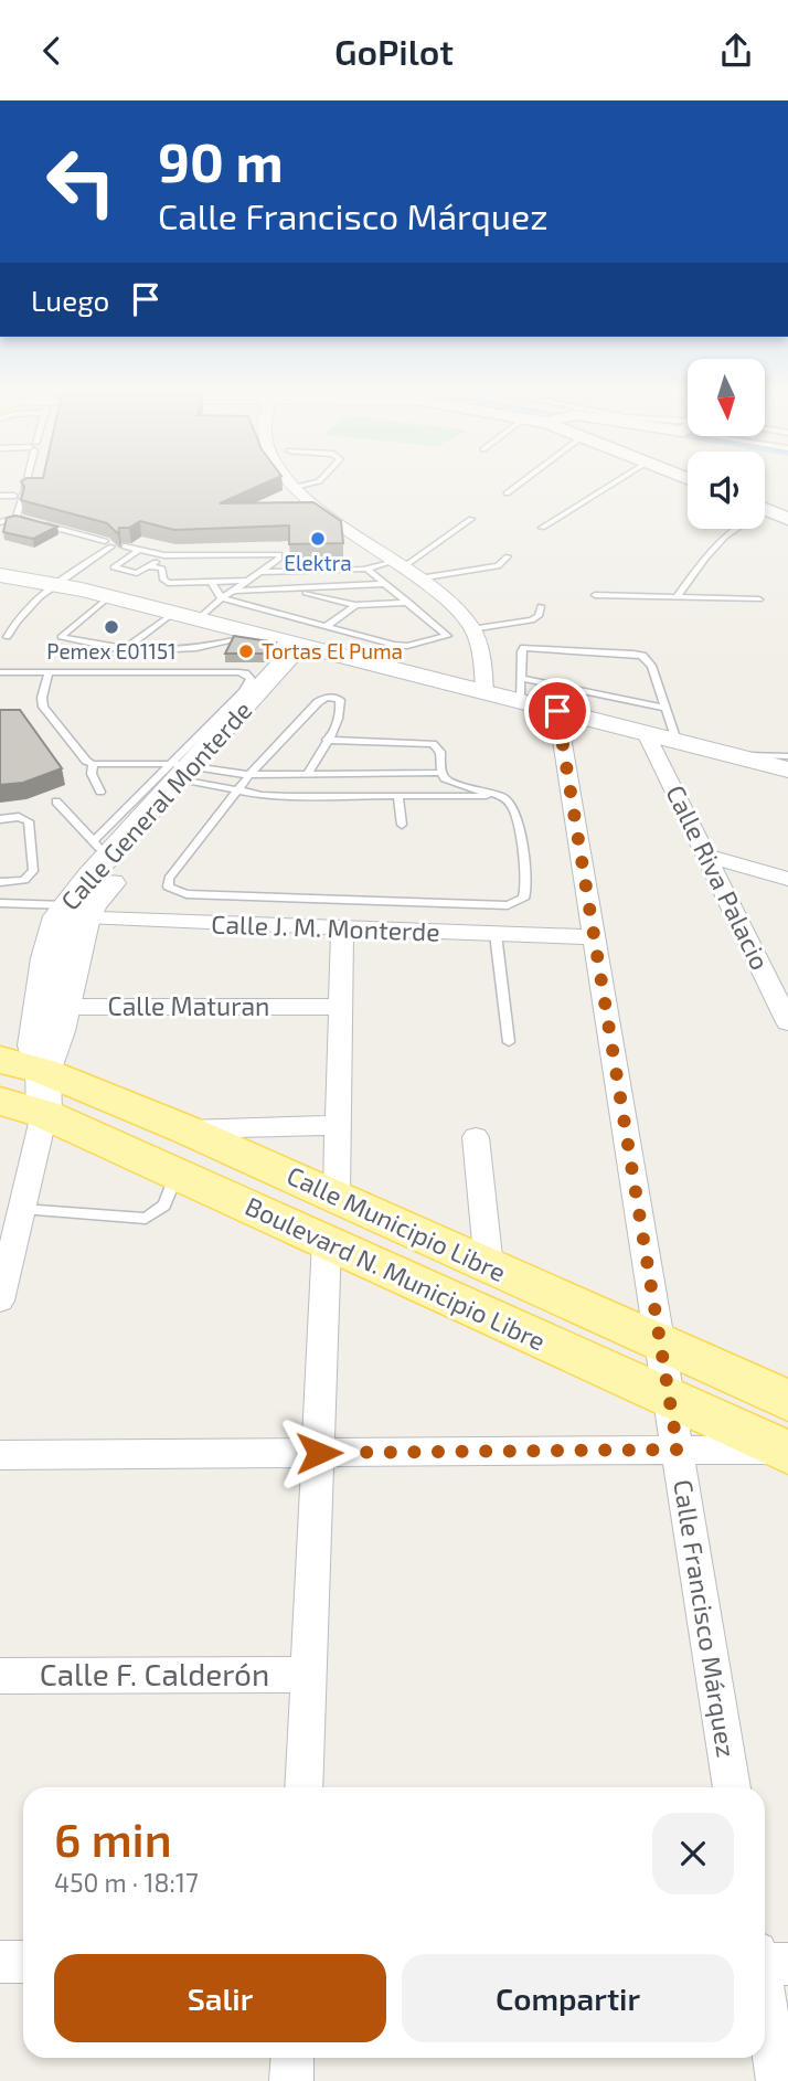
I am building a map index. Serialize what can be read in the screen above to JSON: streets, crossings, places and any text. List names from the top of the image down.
{
  "streets": {
    "main road": ["Calle General Monterde", "Calle Municipio Libre", "Boulevard N. Municipio Libre"],
    "street": [
      "Calle Riva Palacio",
      "Calle J. M. Monterde",
      "Calle Maturan",
      "Calle Francisco Márquez",
      "Calle F. Calderón"
    ]
  },
  "crossings": [
    ["Calle General Monterde", "Calle J. M. Monterde"],
    ["Calle General Monterde", "Calle Maturan"],
    ["Calle General Monterde", "Calle Municipio Libre"],
    ["Calle General Monterde", "Boulevard N. Municipio Libre"],
    ["Calle J. M. Monterde", "Calle Francisco Márquez"],
    ["Calle Municipio Libre", "Calle Francisco Márquez"],
    ["Boulevard N. Municipio Libre", "Calle Francisco Márquez"]
  ],
  "places": ["Elektra", "Pemex E01151", "Tortas El Puma"],
  "north": "bottom",
  "page": {
    "header": "GoPilot",
    "turn": ["90 m", "Calle Francisco Márquez"],
    "then": "Luego",
    "heading": ["6 min", "450 m · 18:17"],
    "buttons": ["Salir", "Compartir"]
  }
}
